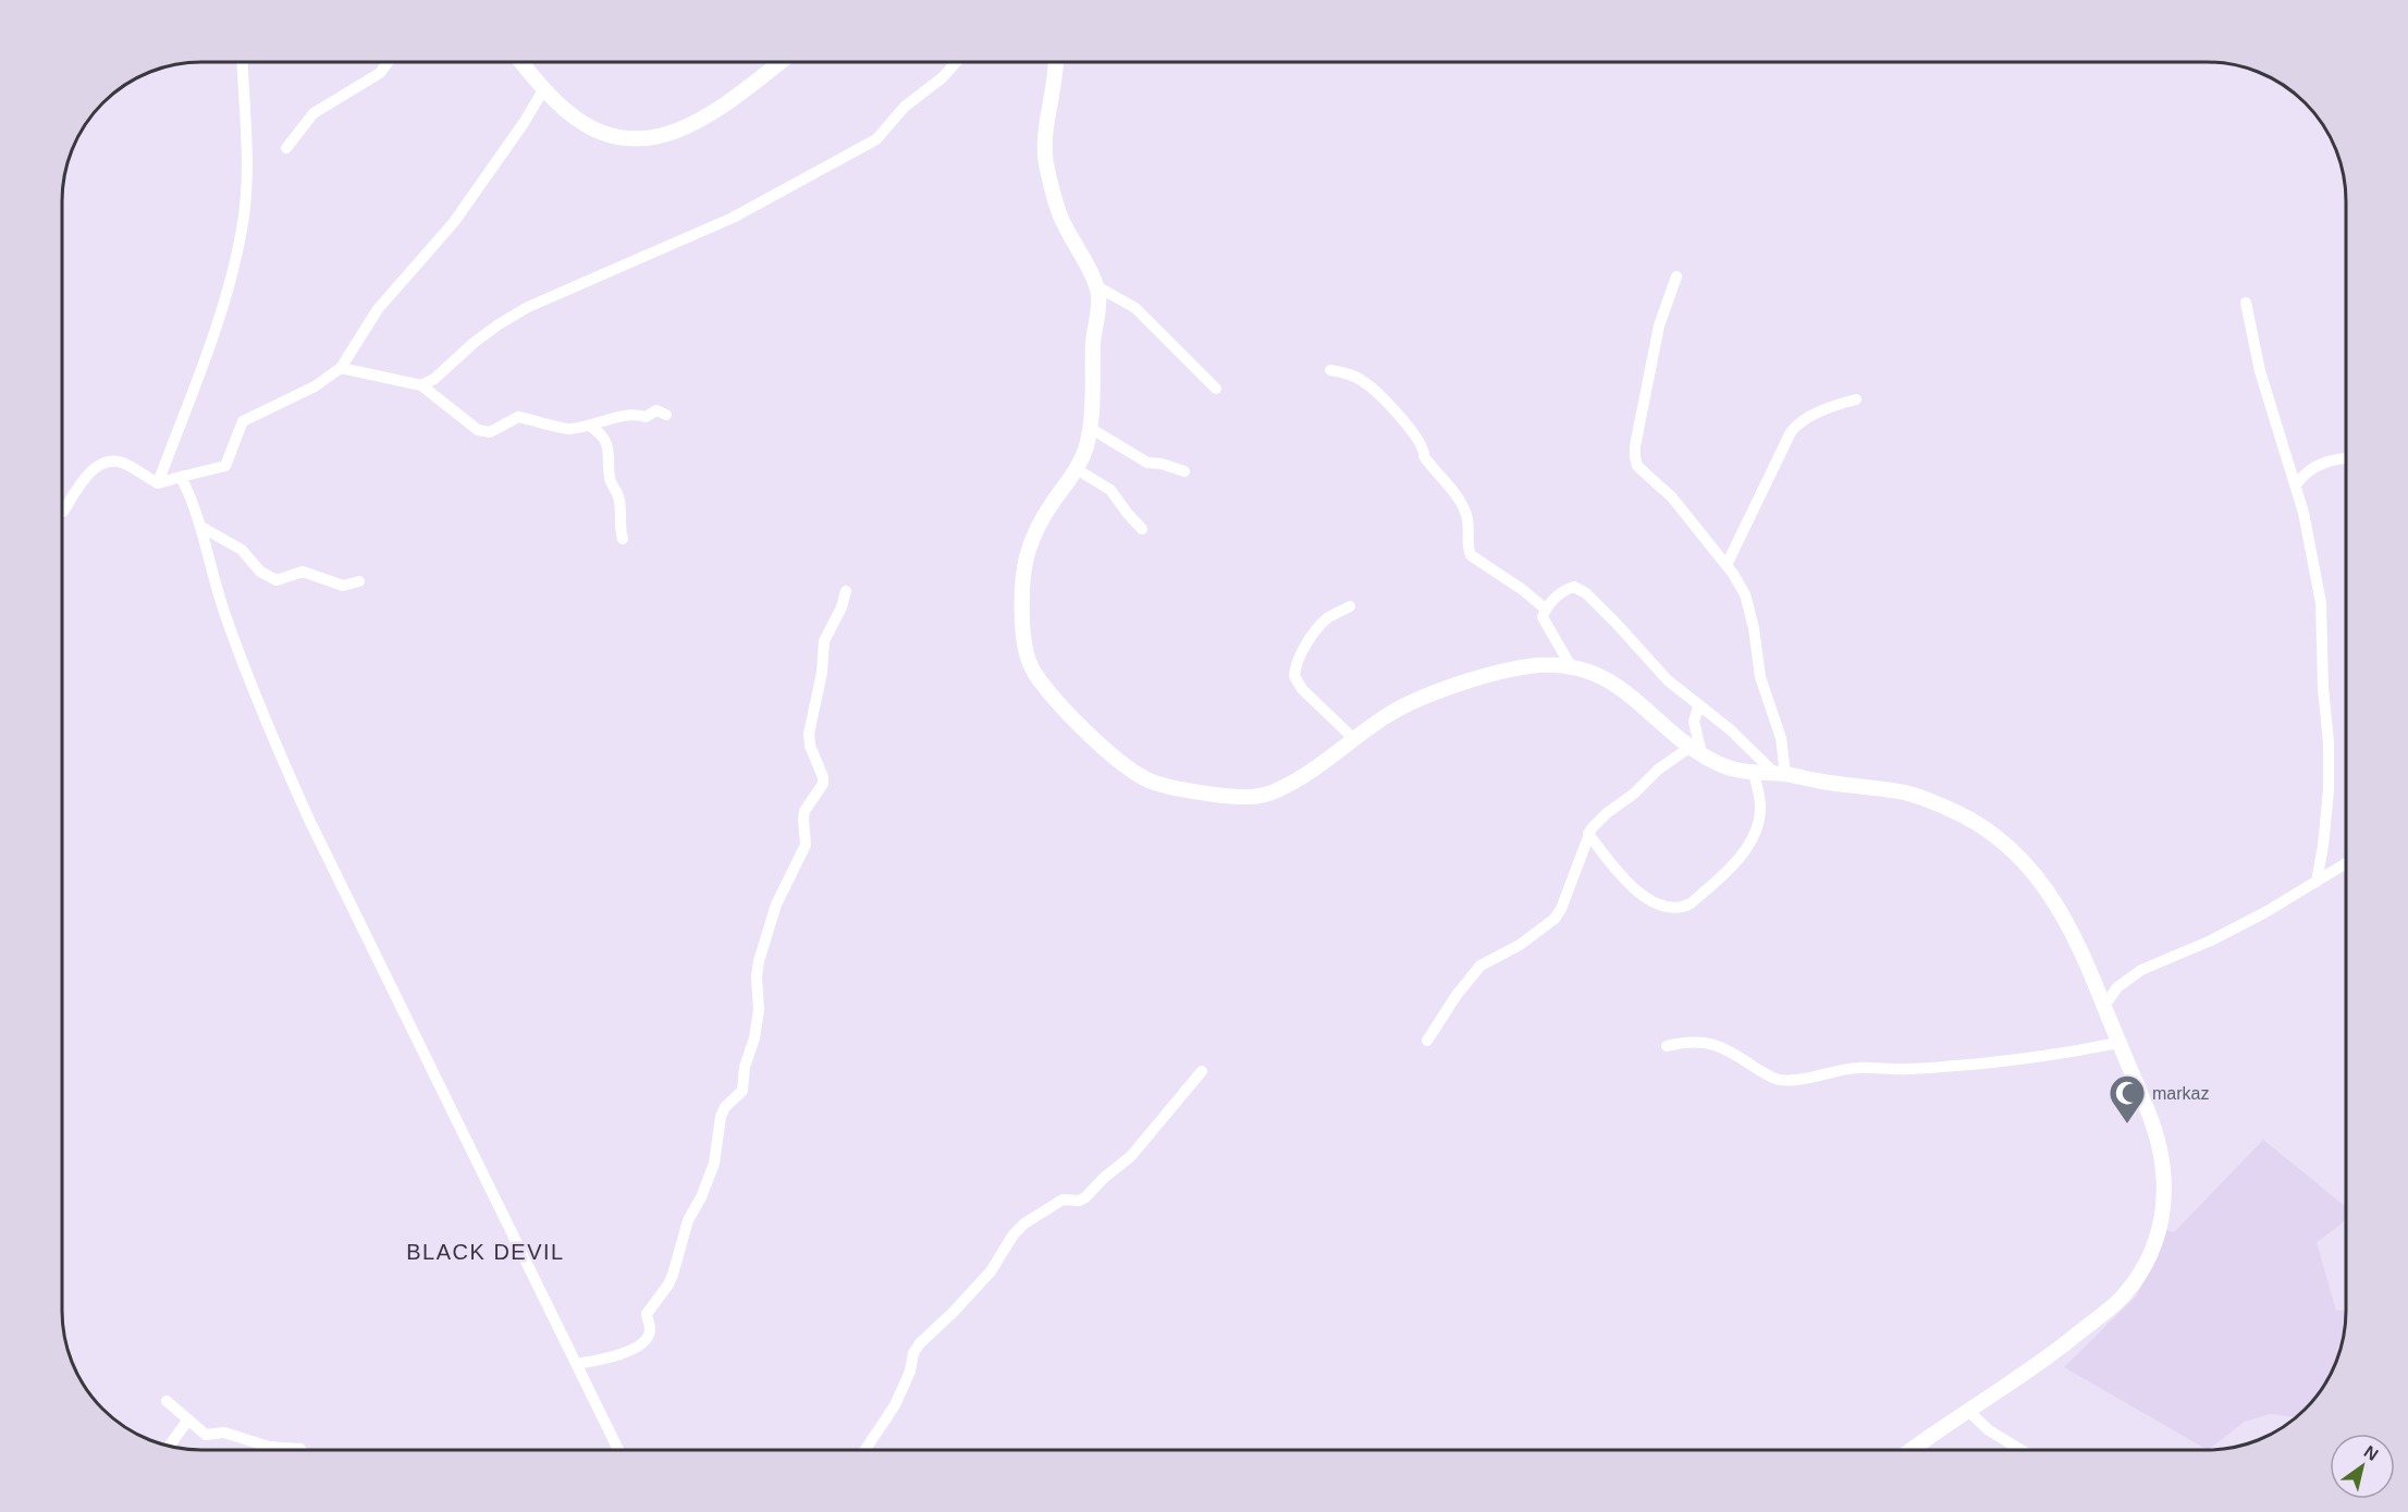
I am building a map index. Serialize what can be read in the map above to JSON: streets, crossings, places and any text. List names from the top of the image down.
{
  "districts": ["BLACK DEVIL"],
  "places": {
    "mosque": ["markaz"]
  },
  "north": "top right"
}
